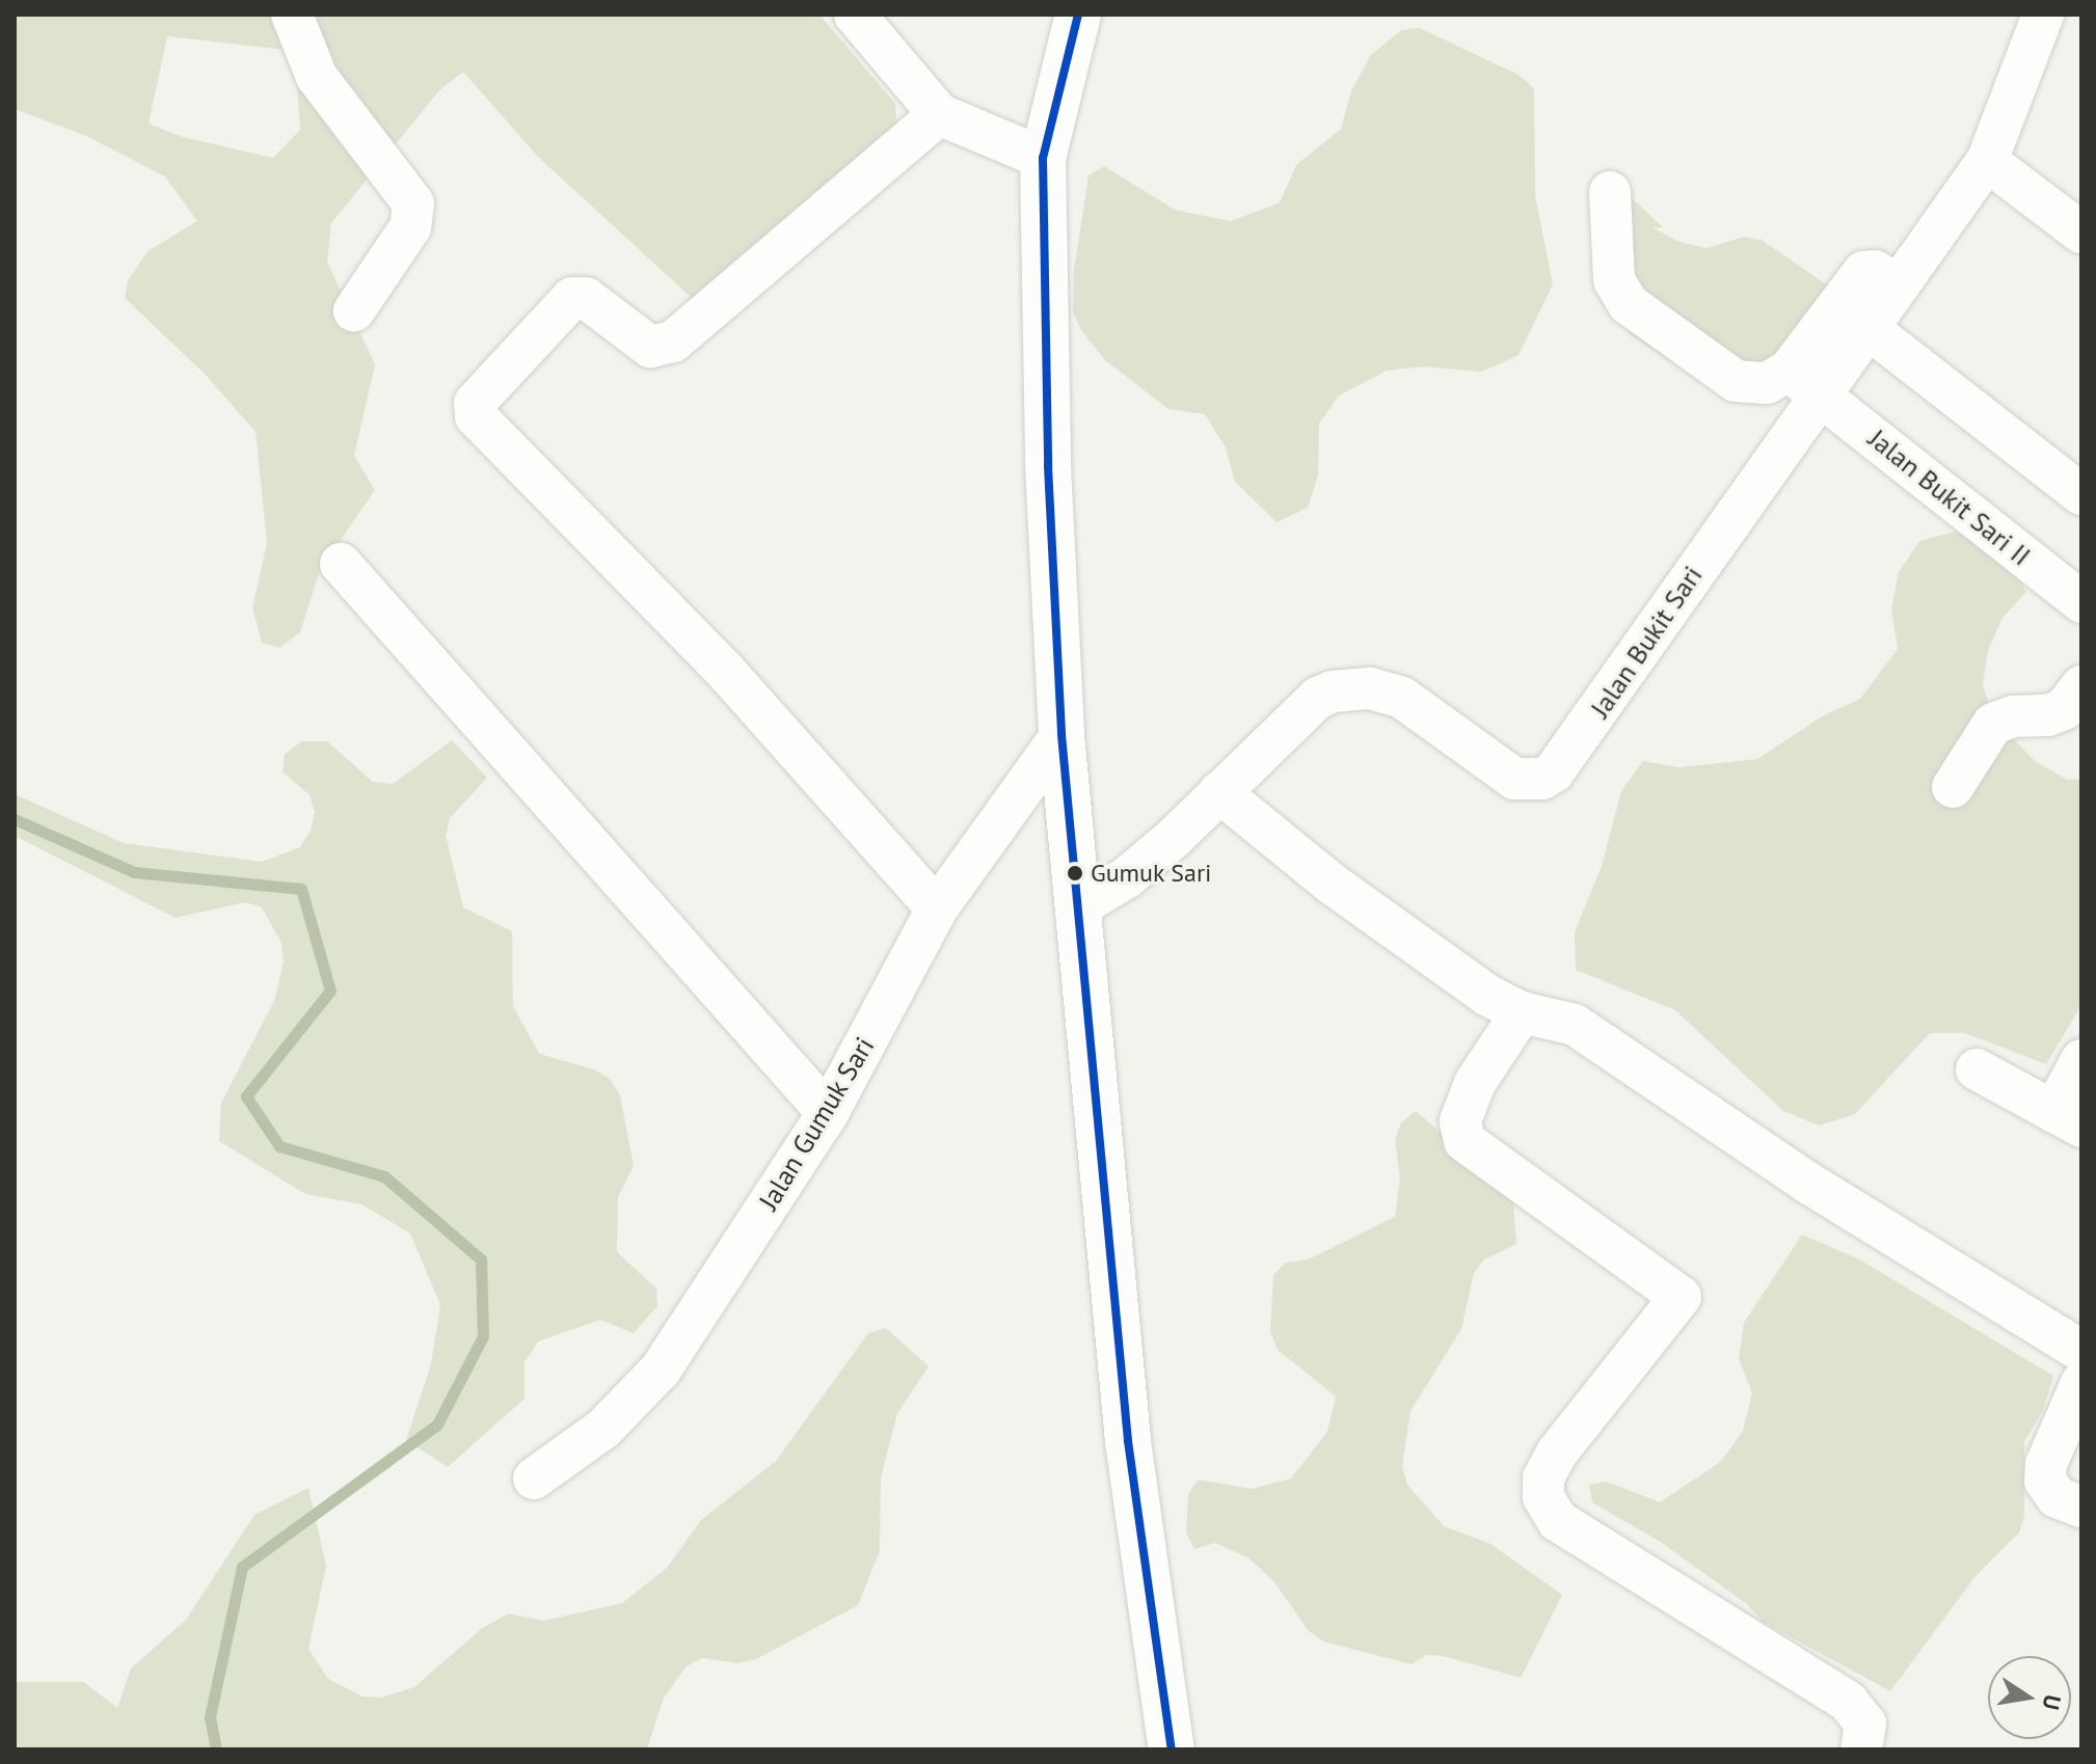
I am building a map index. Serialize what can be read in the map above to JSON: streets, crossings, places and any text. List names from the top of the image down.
{
  "streets": {
    "street": ["Jalan Bukit Sari II", "Jalan Bukit Sari", "Jalan Gumuk Sari"]
  },
  "crossings": [
    ["Jalan Bukit Sari II", "Jalan Bukit Sari"]
  ],
  "places": ["Gumuk Sari"],
  "north": "right"
}
